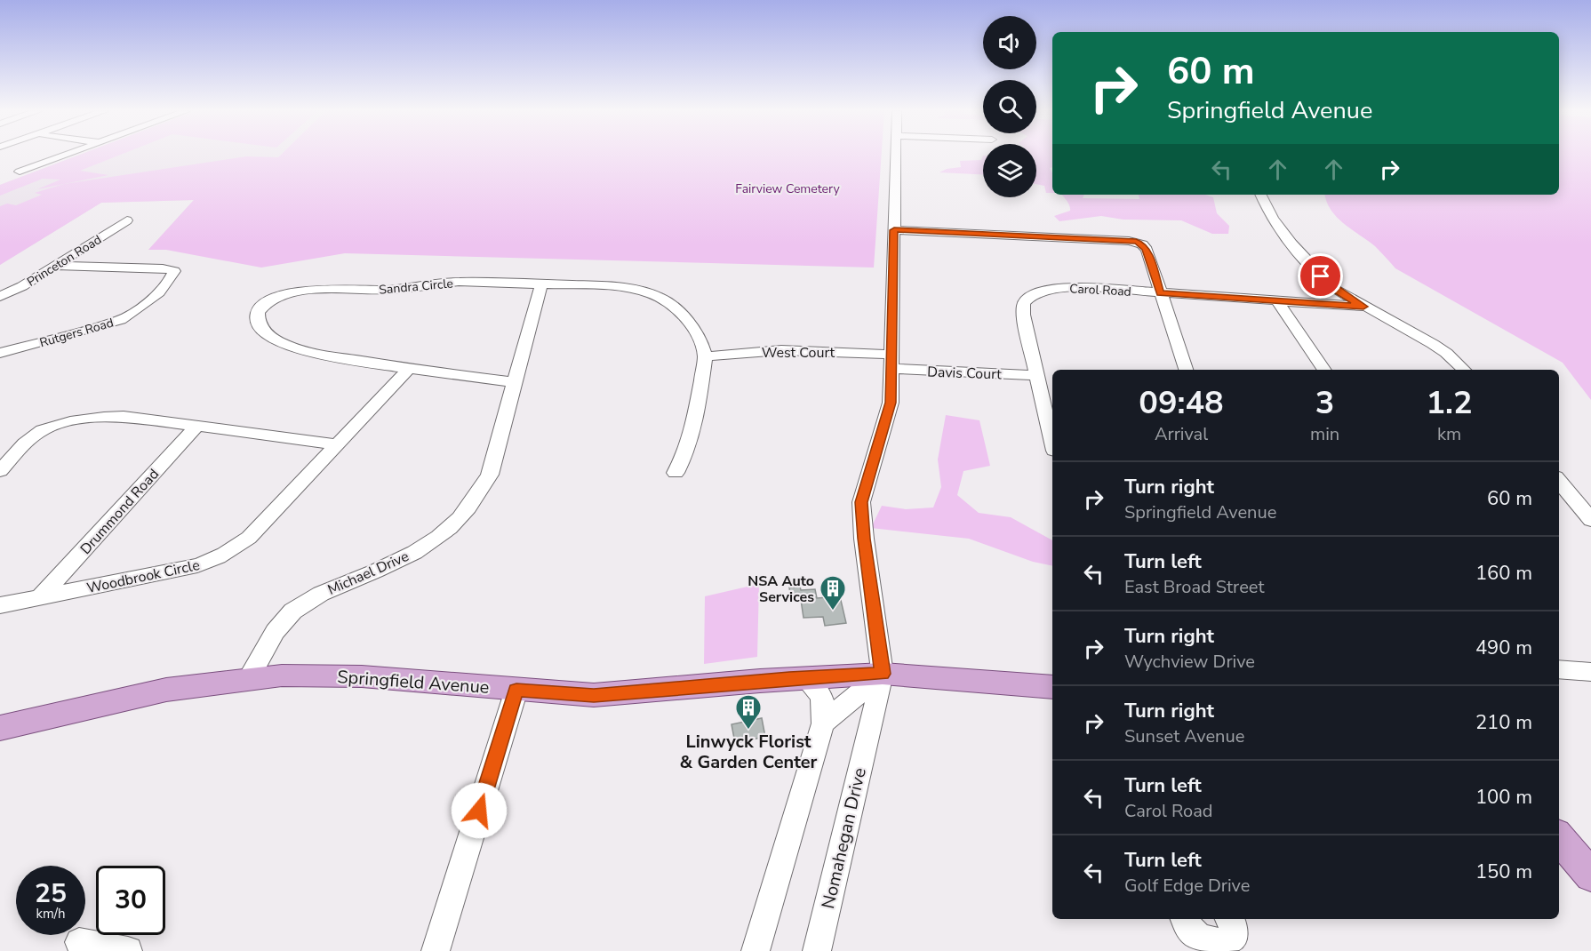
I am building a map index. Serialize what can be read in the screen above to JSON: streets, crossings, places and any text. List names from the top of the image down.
{
  "streets": {
    "main road": ["Springfield Avenue"],
    "street": [
      "Princeton Road",
      "Sandra Circle",
      "Carol Road",
      "Rutgers Road",
      "West Court",
      "Davis Court",
      "Drummond Road",
      "Michael Drive",
      "Woodbrook Circle",
      "Nomahegan Drive"
    ]
  },
  "crossings": [
    ["Princeton Road", "Rutgers Road"],
    ["Sandra Circle", "West Court"],
    ["Sandra Circle", "Michael Drive"],
    ["Sandra Circle", "Woodbrook Circle"],
    ["Carol Road", "Davis Court"],
    ["West Court", "Davis Court"],
    ["Drummond Road", "Woodbrook Circle"],
    ["Michael Drive", "Springfield Avenue"],
    ["Springfield Avenue", "Nomahegan Drive"]
  ],
  "parks": ["Fairview Cemetery"],
  "places": {
    "building": ["NSA Auto Services", "Linwyck Florist & Garden Center"]
  },
  "page": {
    "turn": ["60 m", "Springfield Avenue"],
    "eta": [
      "09:48",
      "Arrival",
      "3",
      "min",
      "1.2",
      "km"
    ],
    "list": [
      {
        "name": "Turn right",
        "note": "Springfield Avenue",
        "value": "60 m"
      },
      {
        "name": "Turn left",
        "note": "East Broad Street",
        "value": "160 m"
      },
      {
        "name": "Turn right",
        "note": "Wychview Drive",
        "value": "490 m"
      },
      {
        "name": "Turn right",
        "note": "Sunset Avenue",
        "value": "210 m"
      },
      {
        "name": "Turn left",
        "note": "Carol Road",
        "value": "100 m"
      },
      {
        "name": "Turn left",
        "note": "Golf Edge Drive",
        "value": "150 m"
      }
    ],
    "speed": "25 km/h",
    "limit": "30"
  }
}
